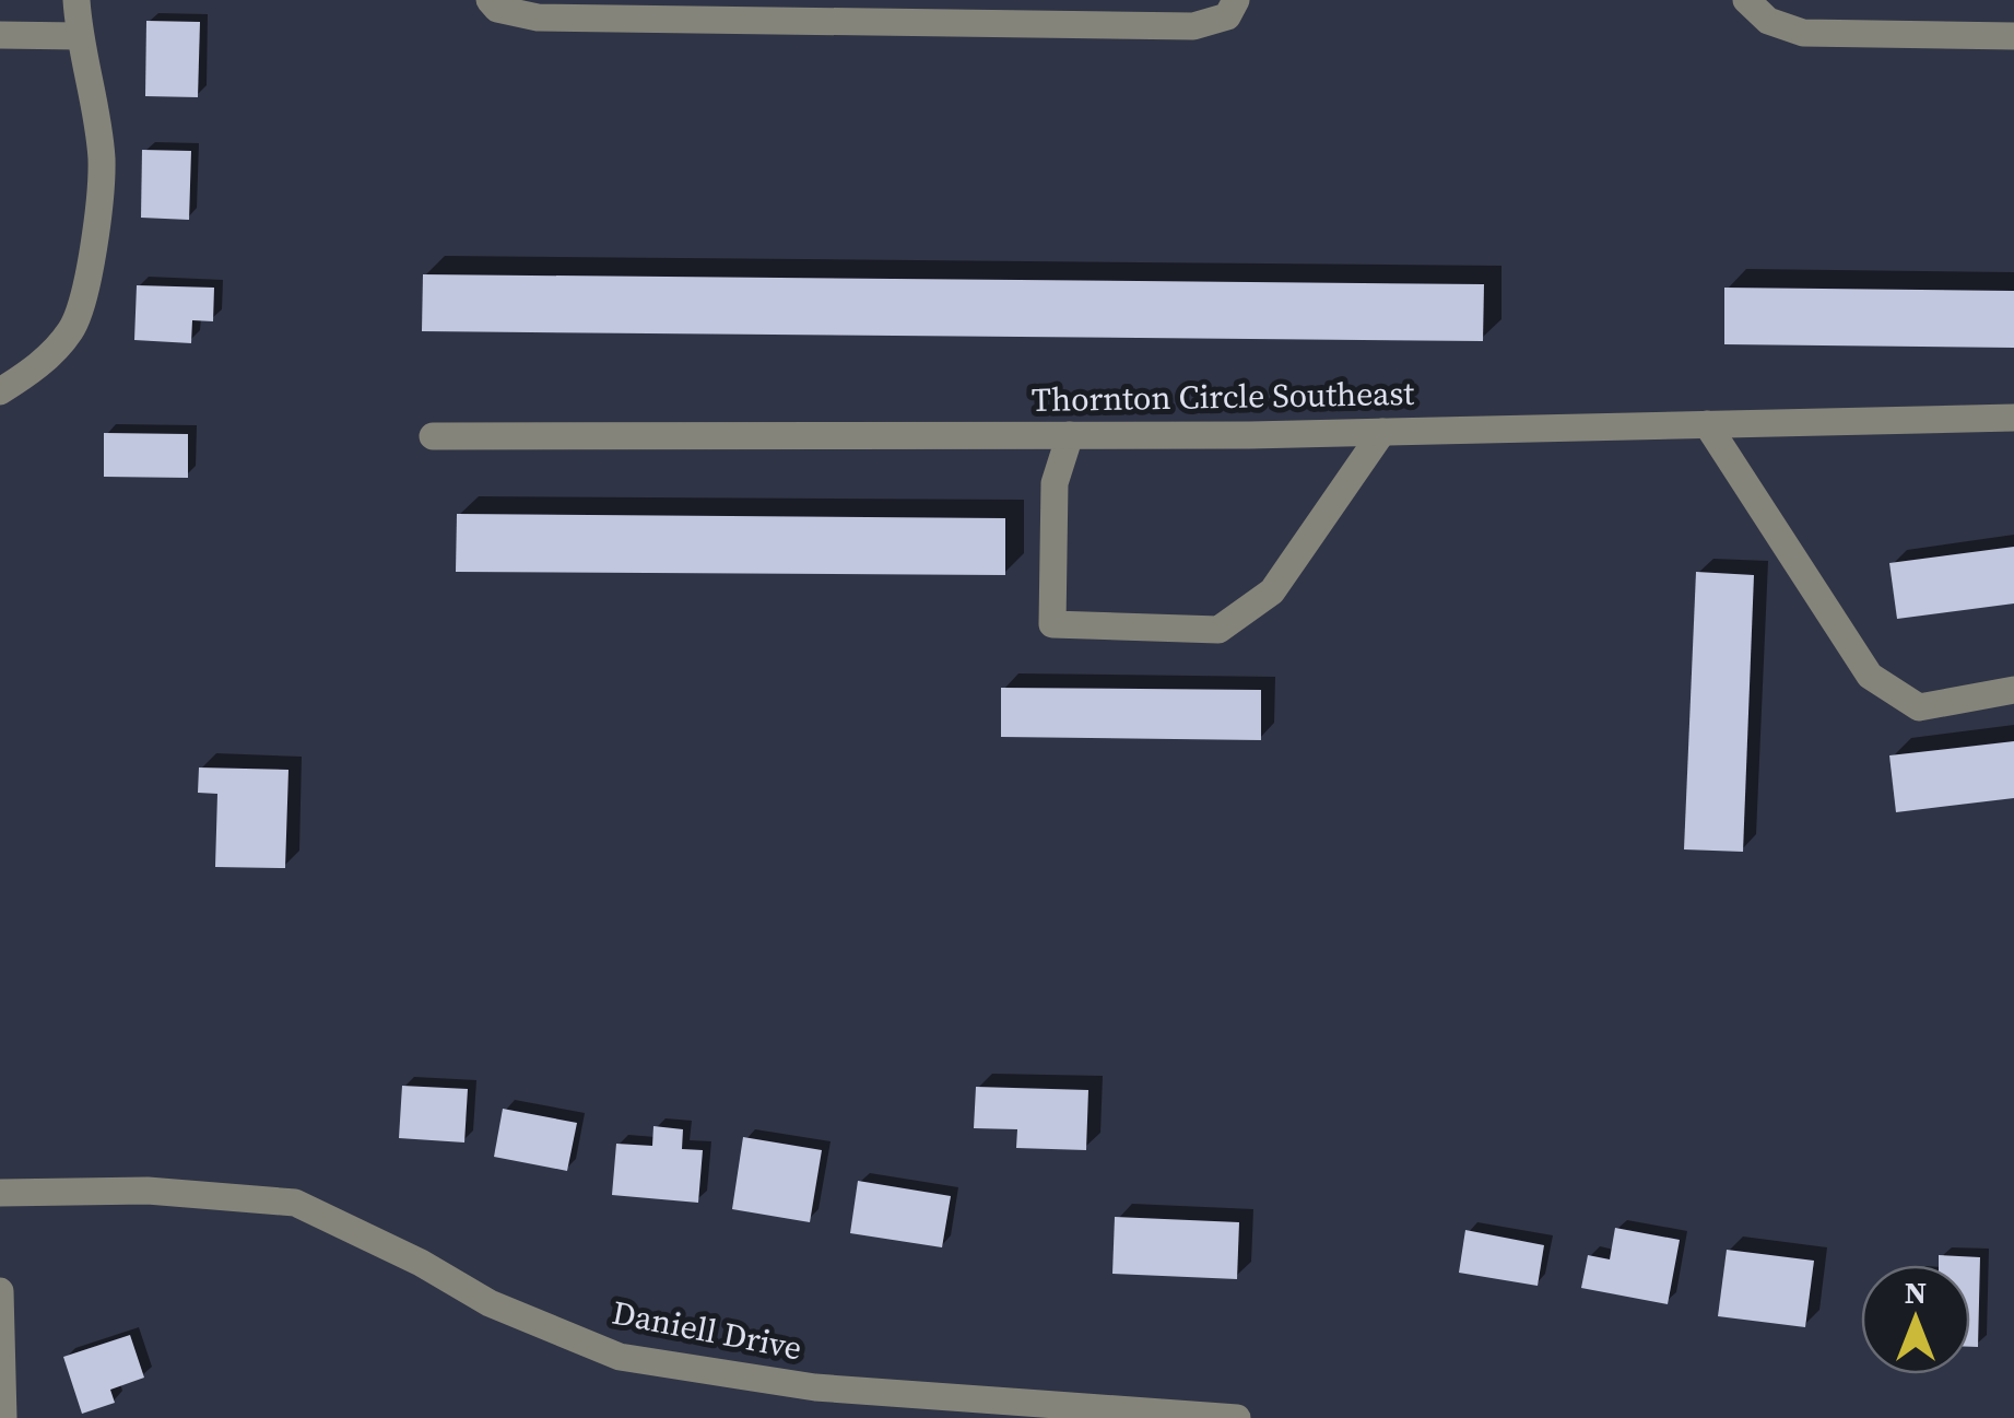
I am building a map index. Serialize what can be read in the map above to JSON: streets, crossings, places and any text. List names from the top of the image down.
{
  "streets": {
    "street": ["Thornton Circle Southeast", "Daniell Drive"]
  },
  "north": "top"
}
